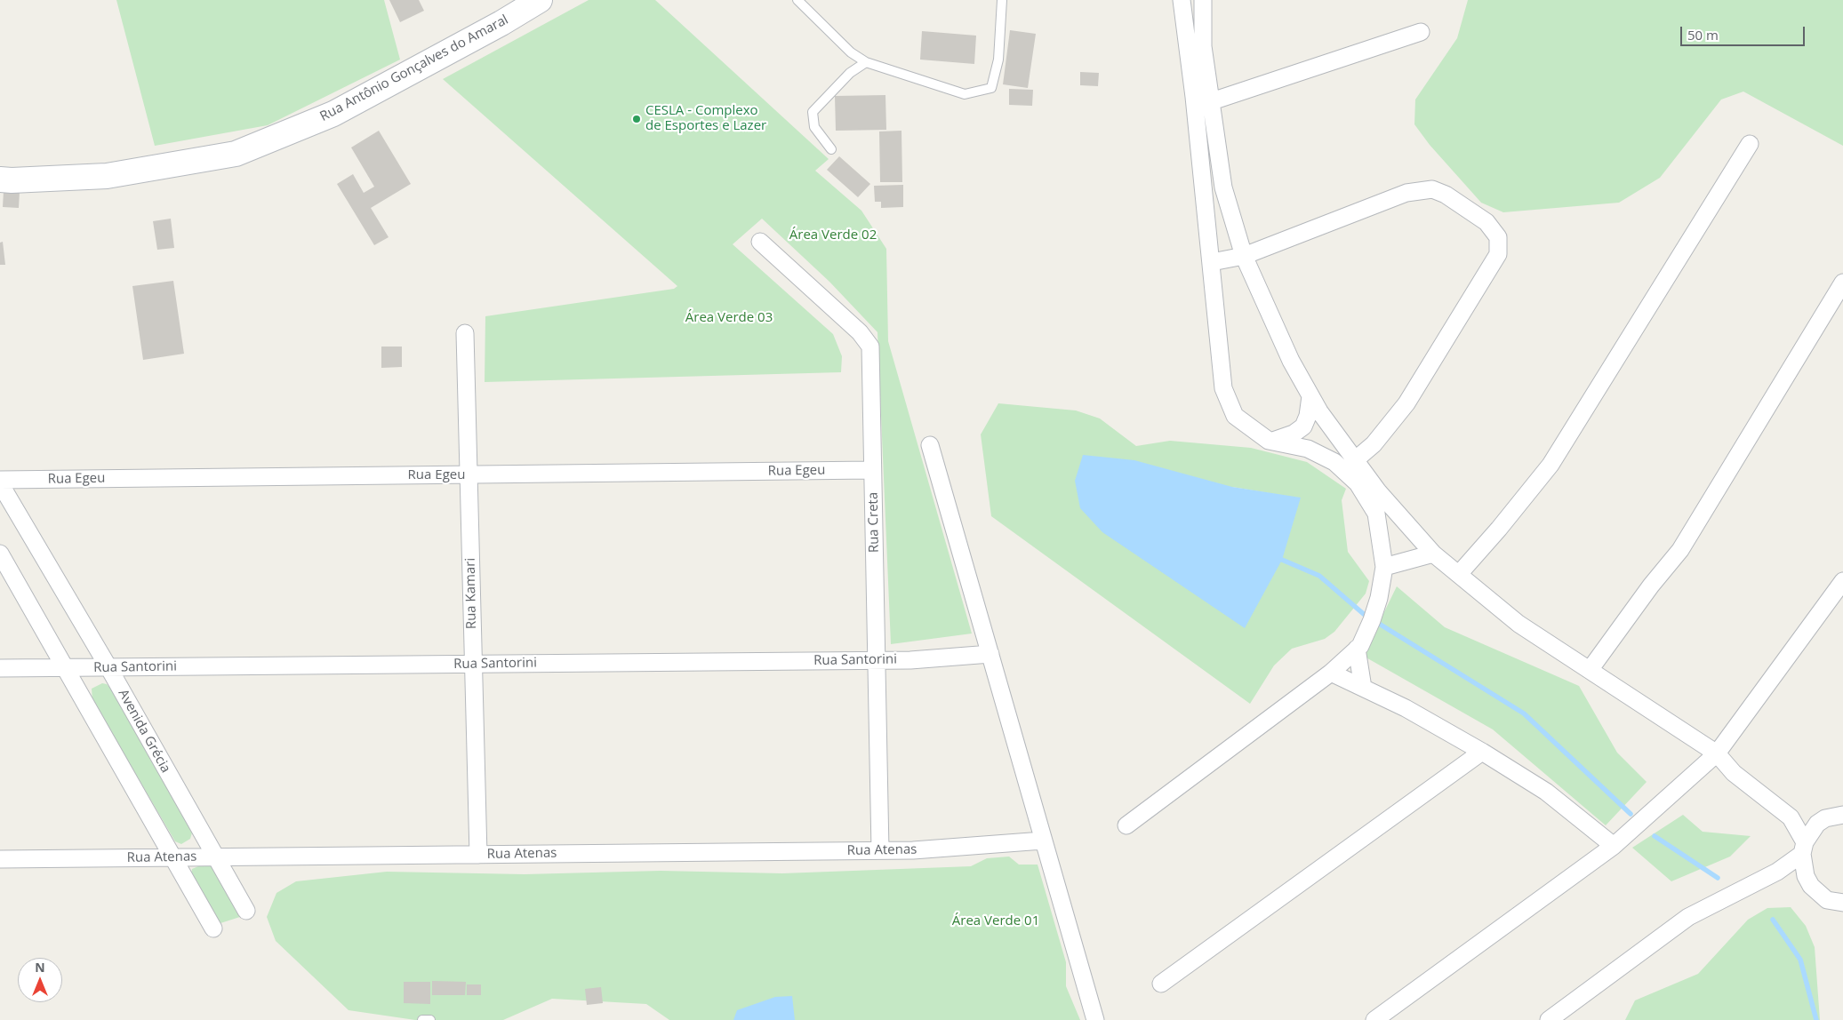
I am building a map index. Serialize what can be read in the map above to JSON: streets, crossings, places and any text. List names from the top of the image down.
{
  "streets": {
    "street": [
      "Rua Antônio Gonçalves do Amaral",
      "Rua Egeu",
      "Rua Creta",
      "Rua Kamari",
      "Rua Santorini",
      "Avenida Grécia",
      "Rua Atenas"
    ]
  },
  "crossings": [
    ["Rua Egeu", "Rua Creta"],
    ["Rua Egeu", "Rua Kamari"],
    ["Rua Egeu", "Avenida Grécia"],
    ["Rua Creta", "Rua Santorini"],
    ["Rua Creta", "Rua Atenas"],
    ["Rua Kamari", "Rua Santorini"],
    ["Rua Kamari", "Rua Atenas"],
    ["Rua Santorini", "Avenida Grécia"],
    ["Avenida Grécia", "Rua Atenas"]
  ],
  "parks": ["Área Verde 02", "Área Verde 03", "Área Verde 01"],
  "places": ["CESLA - Complexo de Esportes e Lazer"],
  "scale_bar": "50 m",
  "north": "top"
}
